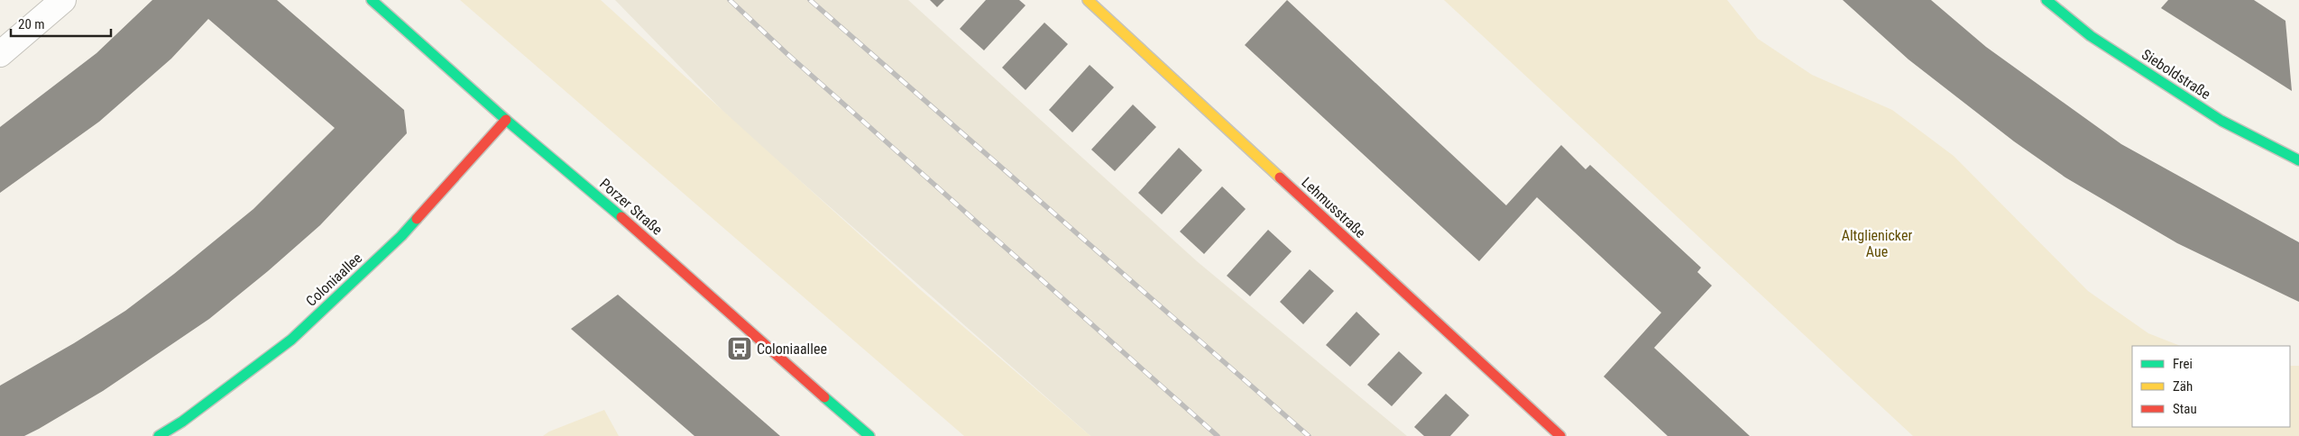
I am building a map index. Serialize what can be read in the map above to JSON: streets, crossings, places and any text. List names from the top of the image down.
{
  "streets": {
    "street": [
      "Sieboldstraße",
      "Porzer Straße",
      "Lehmusstraße",
      "Coloniaallee"
    ]
  },
  "crossings": [
    ["Porzer Straße", "Coloniaallee"]
  ],
  "parks": ["Altglienicker Aue"],
  "places": {
    "bus stop": ["Coloniaallee"]
  },
  "legend": ["Frei", "Zäh", "Stau"],
  "scale_bar": "20 m"
}
